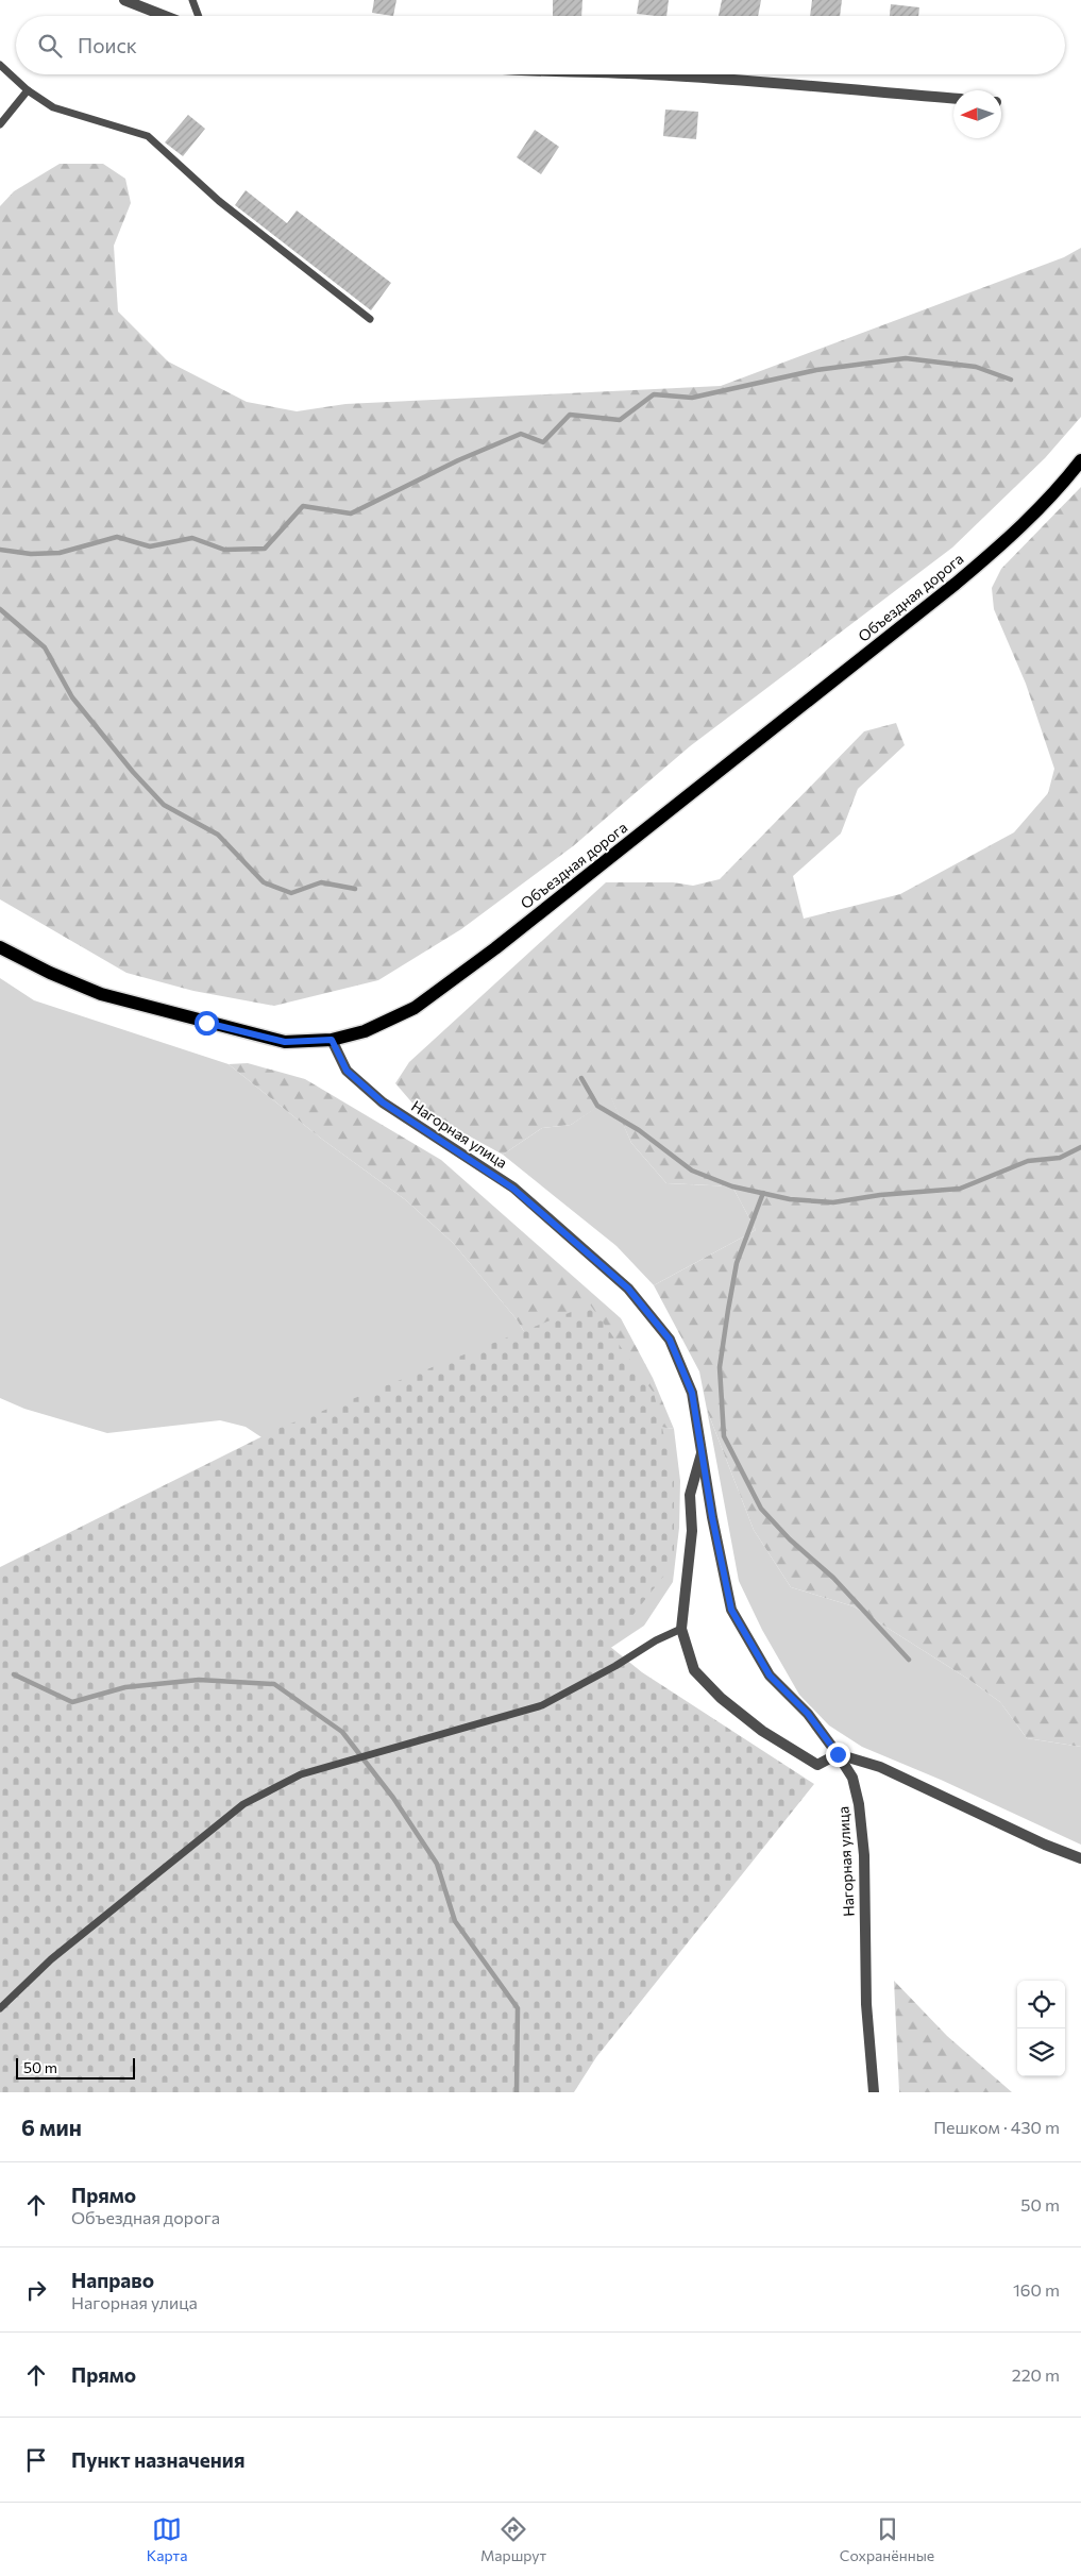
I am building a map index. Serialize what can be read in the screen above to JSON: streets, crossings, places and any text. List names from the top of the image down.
{
  "streets": {
    "main road": ["Объездная дорога"],
    "street": ["Нагорная улица"]
  },
  "crossings": [
    ["Объездная дорога", "Нагорная улица"]
  ],
  "scale_bar": "50 m",
  "north": "left",
  "page": {
    "search": "Поиск",
    "scale": "50 m",
    "heading": ["6 мин", "Пешком · 430 m"],
    "list": [
      ["Прямо", "Объездная дорога", "50 m"],
      ["Направо", "Нагорная улица", "160 m"],
      ["Прямо", "220 m"],
      "Пункт назначения"
    ],
    "nav": ["Карта", "Маршрут", "Сохранённые"]
  }
}
